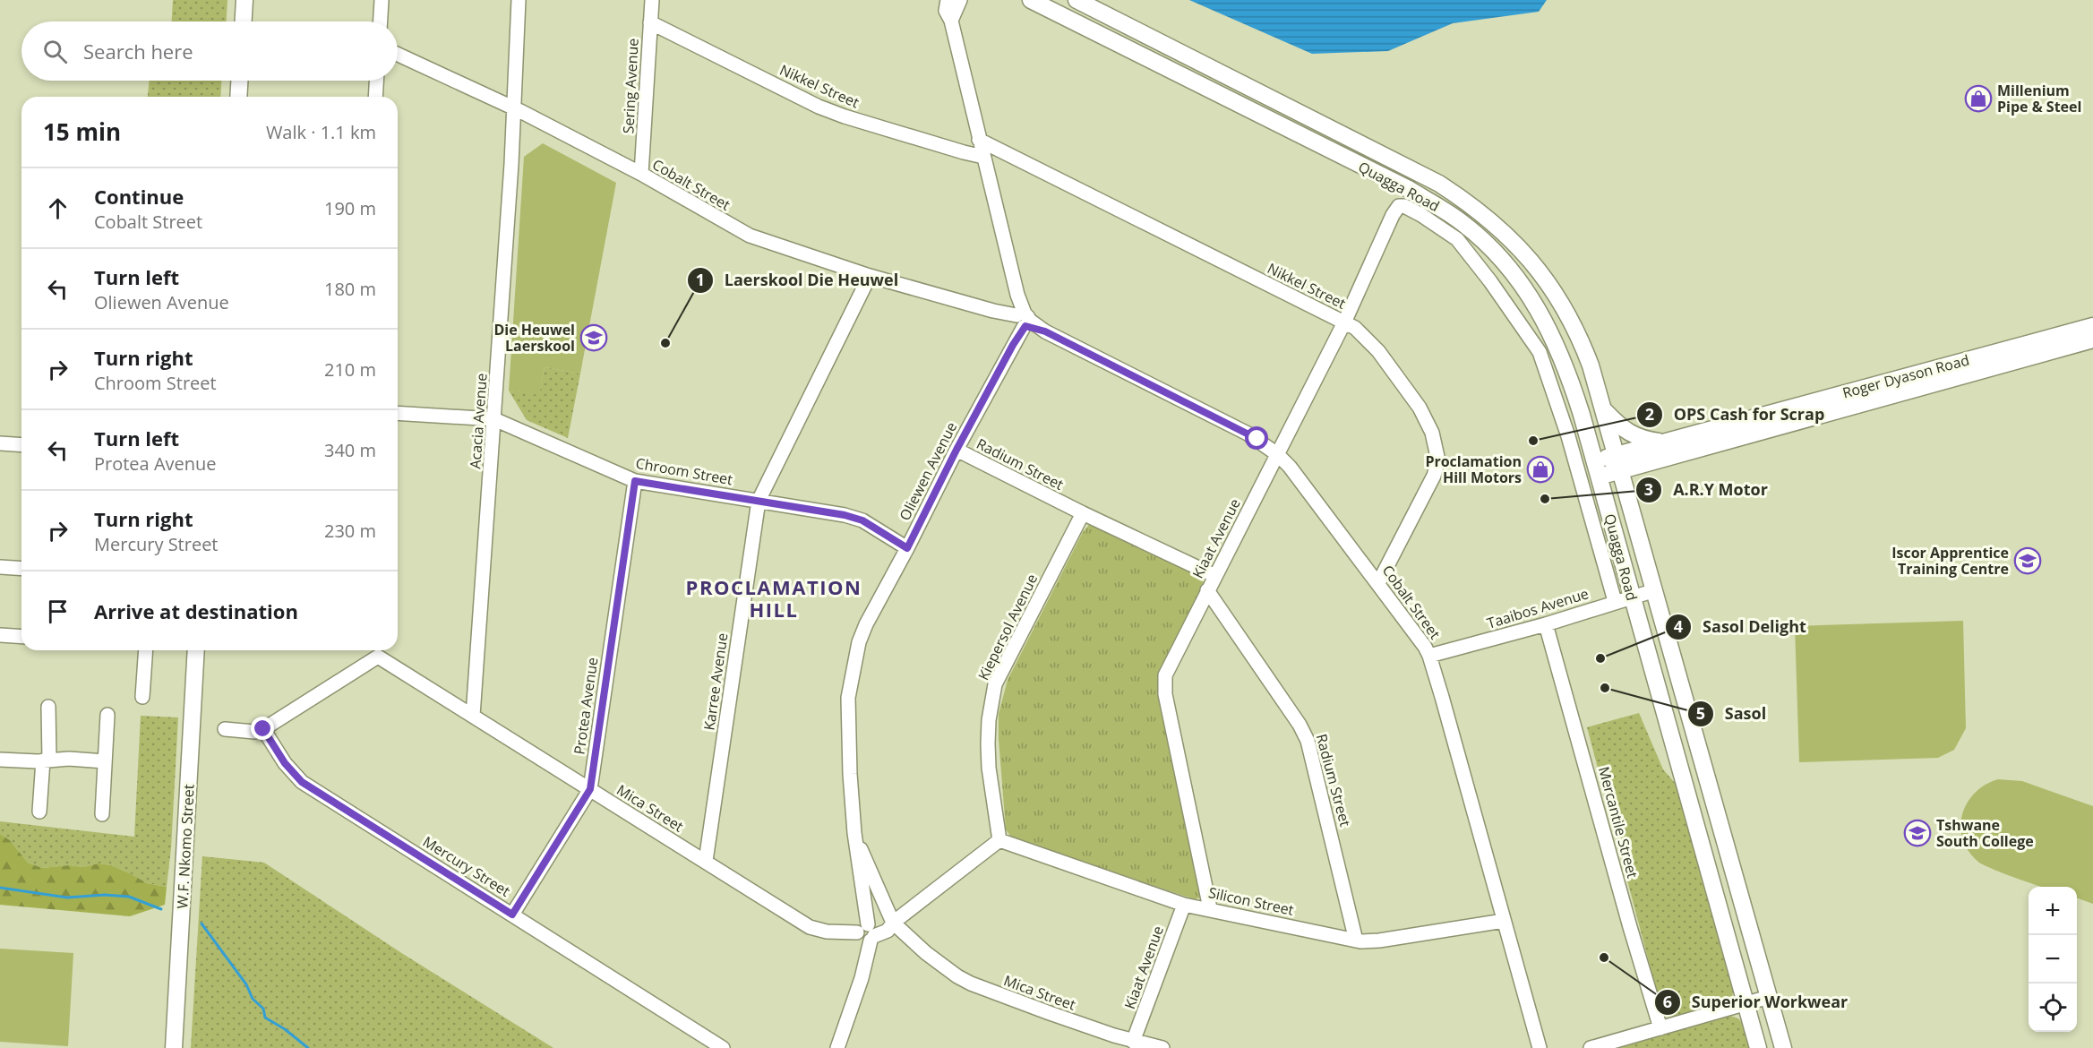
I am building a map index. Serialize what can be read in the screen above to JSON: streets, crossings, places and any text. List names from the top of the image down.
{
  "streets": {
    "main road": ["Quagga Road", "Roger Dyason Road", "W.F. Nkomo Street"],
    "street": [
      "Sering Avenue",
      "Nikkel Street",
      "Cobalt Street",
      "Acacia Avenue",
      "Radium Street",
      "Chroom Street",
      "Oliewen Avenue",
      "Kiaat Avenue",
      "Taaibos Avenue",
      "Kiepersol Avenue",
      "Karree Avenue",
      "Protea Avenue",
      "Mica Street",
      "Mercantile Street",
      "Mercury Street",
      "Silicon Street"
    ]
  },
  "crossings": [
    ["Sering Avenue", "Nikkel Street"],
    ["Sering Avenue", "Cobalt Street"],
    ["Nikkel Street", "Cobalt Street"],
    ["Nikkel Street", "Kiaat Avenue"],
    ["Cobalt Street", "Acacia Avenue"],
    ["Cobalt Street", "Oliewen Avenue"],
    ["Cobalt Street", "Kiaat Avenue"],
    ["Cobalt Street", "Taaibos Avenue"],
    ["Cobalt Street", "Karree Avenue"],
    ["Cobalt Street", "Silicon Street"],
    ["Quagga Road", "Roger Dyason Road"],
    ["Quagga Road", "Taaibos Avenue"],
    ["Acacia Avenue", "Chroom Street"],
    ["Acacia Avenue", "Mica Street"],
    ["Radium Street", "Oliewen Avenue"],
    ["Radium Street", "Kiaat Avenue"],
    ["Radium Street", "Kiepersol Avenue"],
    ["Radium Street", "Silicon Street"],
    ["Chroom Street", "Oliewen Avenue"],
    ["Chroom Street", "Karree Avenue"],
    ["Chroom Street", "Protea Avenue"],
    ["Oliewen Avenue", "Mica Street"],
    ["Kiaat Avenue", "Taaibos Avenue"],
    ["Kiaat Avenue", "Mica Street"],
    ["Kiaat Avenue", "Silicon Street"],
    ["Taaibos Avenue", "Mercantile Street"],
    ["Kiepersol Avenue", "Silicon Street"],
    ["Karree Avenue", "Mica Street"],
    ["Protea Avenue", "Mica Street"],
    ["Protea Avenue", "Mercury Street"]
  ],
  "districts": ["PROCLAMATION HILL"],
  "places": {
    "shop": ["Millenium Pipe & Steel", "Proclamation Hill Motors"],
    "school or university": ["Die Heuwel Laerskool", "Iscor Apprentice Training Centre", "Tshwane South College"],
    "other": [
      "Laerskool Die Heuwel",
      "OPS Cash for Scrap",
      "A.R.Y Motor",
      "Sasol Delight",
      "Sasol",
      "Superior Workwear"
    ]
  },
  "page": {
    "search": "Search here",
    "heading": ["15 min", "Walk · 1.1 km"],
    "list": [
      ["Continue", "Cobalt Street", "190 m"],
      ["Turn left", "Oliewen Avenue", "180 m"],
      ["Turn right", "Chroom Street", "210 m"],
      ["Turn left", "Protea Avenue", "340 m"],
      ["Turn right", "Mercury Street", "230 m"],
      "Arrive at destination"
    ],
    "map_buttons": ["+", "−"]
  }
}
